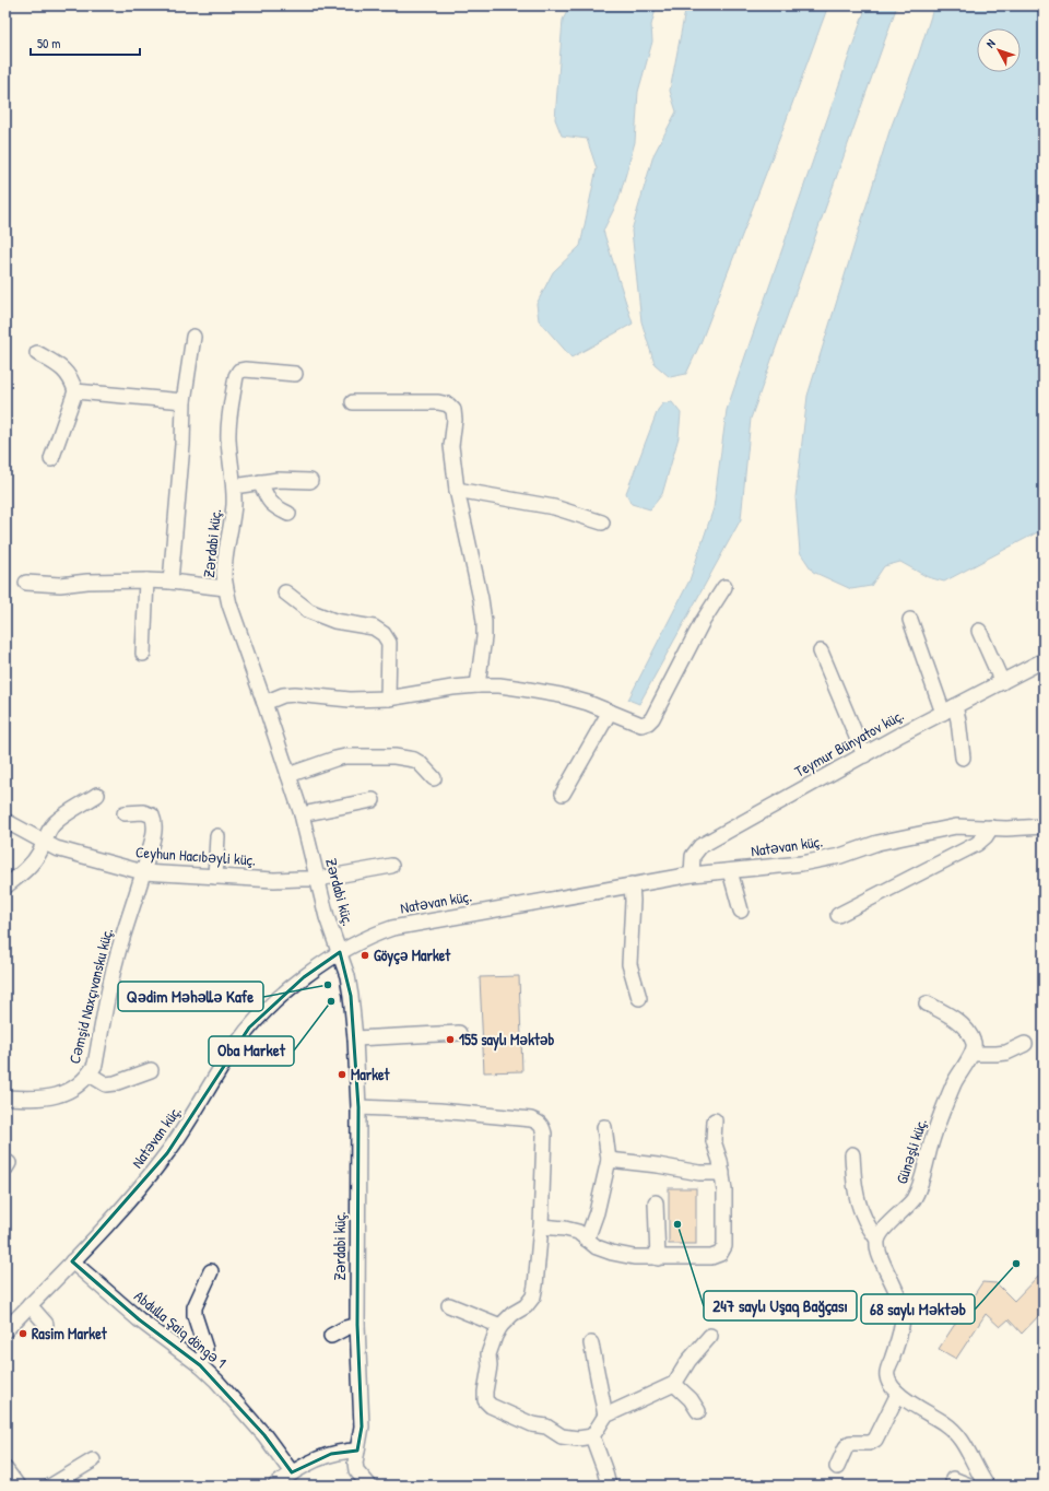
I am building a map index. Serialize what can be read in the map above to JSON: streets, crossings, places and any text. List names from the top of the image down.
{
  "streets": {
    "street": [
      "Zərdabi küç.",
      "Teymur Bünyatov küç.",
      "Natəvan küç.",
      "Ceyhun Hacıbəyli küç.",
      "Cəmşid Naxçıvansku küç.",
      "Günəşli küç.",
      "Abdulla Şaiq döngə 1"
    ]
  },
  "crossings": [
    ["Zərdabi küç.", "Natəvan küç."],
    ["Zərdabi küç.", "Ceyhun Hacıbəyli küç."],
    ["Teymur Bünyatov küç.", "Natəvan küç."],
    ["Natəvan küç.", "Abdulla Şaiq döngə 1"],
    ["Ceyhun Hacıbəyli küç.", "Cəmşid Naxçıvansku küç."]
  ],
  "places": [
    "Göyçə Market",
    "Qədim Məhəllə Kafe",
    "Oba Market",
    "155 saylı Məktəb",
    "Market",
    "247 saylı Uşaq Bağçası",
    "68 saylı Məktəb",
    "Rasim Market"
  ],
  "scale_bar": "50 m",
  "north": "top left"
}
